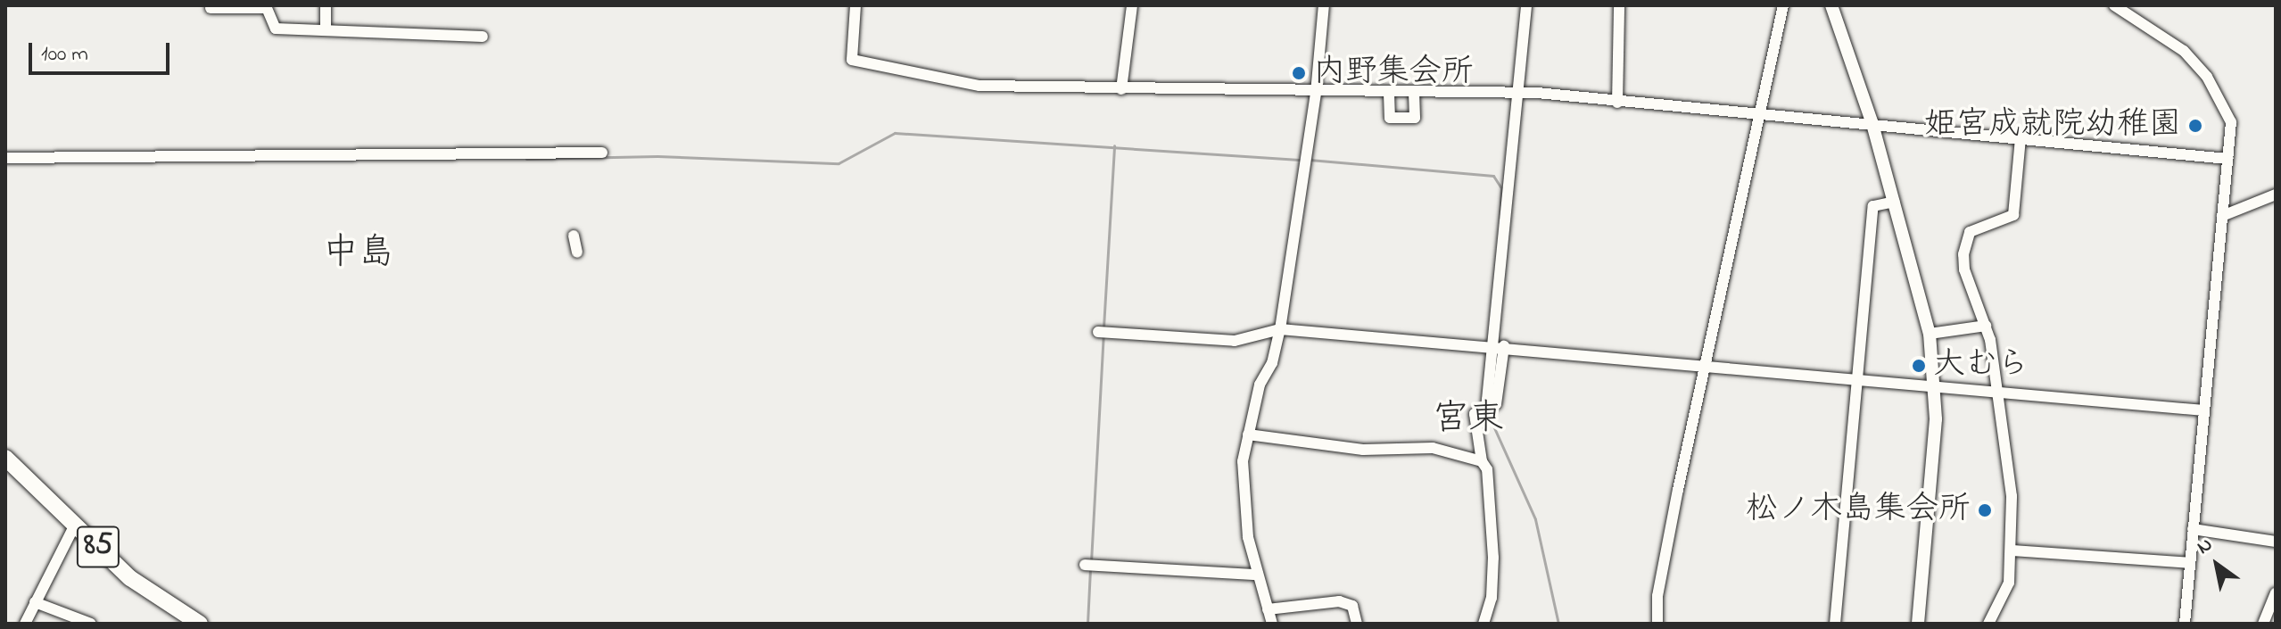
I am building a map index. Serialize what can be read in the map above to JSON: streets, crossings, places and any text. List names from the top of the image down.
{
  "streets": {
    "main road": ["85"]
  },
  "districts": ["中島", "宮東"],
  "places": [
    "内野集会所",
    "姫宮成就院幼稚園",
    "大むら",
    "松ノ木島集会所"
  ],
  "scale_bar": "100 m",
  "north": "top left"
}
